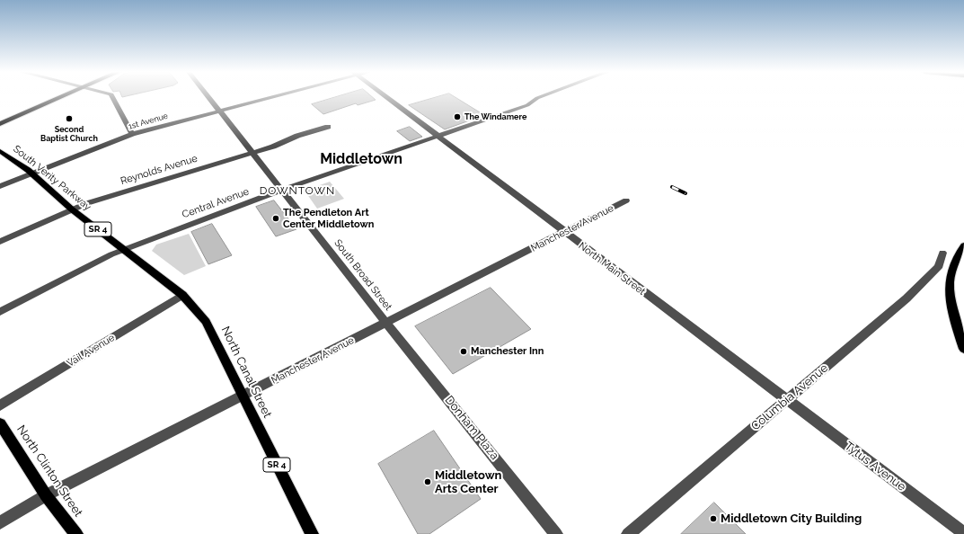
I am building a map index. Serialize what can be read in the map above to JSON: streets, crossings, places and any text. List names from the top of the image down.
{
  "streets": {
    "main road": [
      "South Verity Parkway",
      "SR 4",
      "North Canal Street",
      "North Clinton Street"
    ],
    "street": [
      "1st Avenue",
      "Reynolds Avenue",
      "Central Avenue",
      "Manchester Avenue",
      "North Main Street",
      "South Broad Street",
      "Vail Avenue",
      "Columbia Avenue",
      "Donham Plaza",
      "Tytus Avenue"
    ]
  },
  "crossings": [
    ["1st Avenue", "South Verity Parkway"],
    ["1st Avenue", "South Broad Street"],
    ["Reynolds Avenue", "South Verity Parkway"],
    ["Reynolds Avenue", "South Broad Street"],
    ["South Verity Parkway", "Central Avenue"],
    ["South Verity Parkway", "North Canal Street"],
    ["Central Avenue", "North Main Street"],
    ["Central Avenue", "South Broad Street"],
    ["Central Avenue", "North Canal Street"],
    ["Manchester Avenue", "North Main Street"],
    ["Manchester Avenue", "South Broad Street"],
    ["Manchester Avenue", "North Canal Street"],
    ["Manchester Avenue", "Donham Plaza"],
    ["Manchester Avenue", "North Clinton Street"],
    ["North Main Street", "Columbia Avenue"],
    ["North Main Street", "Tytus Avenue"],
    ["South Broad Street", "Donham Plaza"],
    ["Vail Avenue", "North Canal Street"],
    ["Columbia Avenue", "Tytus Avenue"]
  ],
  "districts": ["Middletown", "DOWNTOWN"],
  "places": [
    "The Windamere",
    "Second Baptist Church",
    "The Pendleton Art Center Middletown",
    "Manchester Inn",
    "Middletown Arts Center",
    "Middletown City Building"
  ]
}
